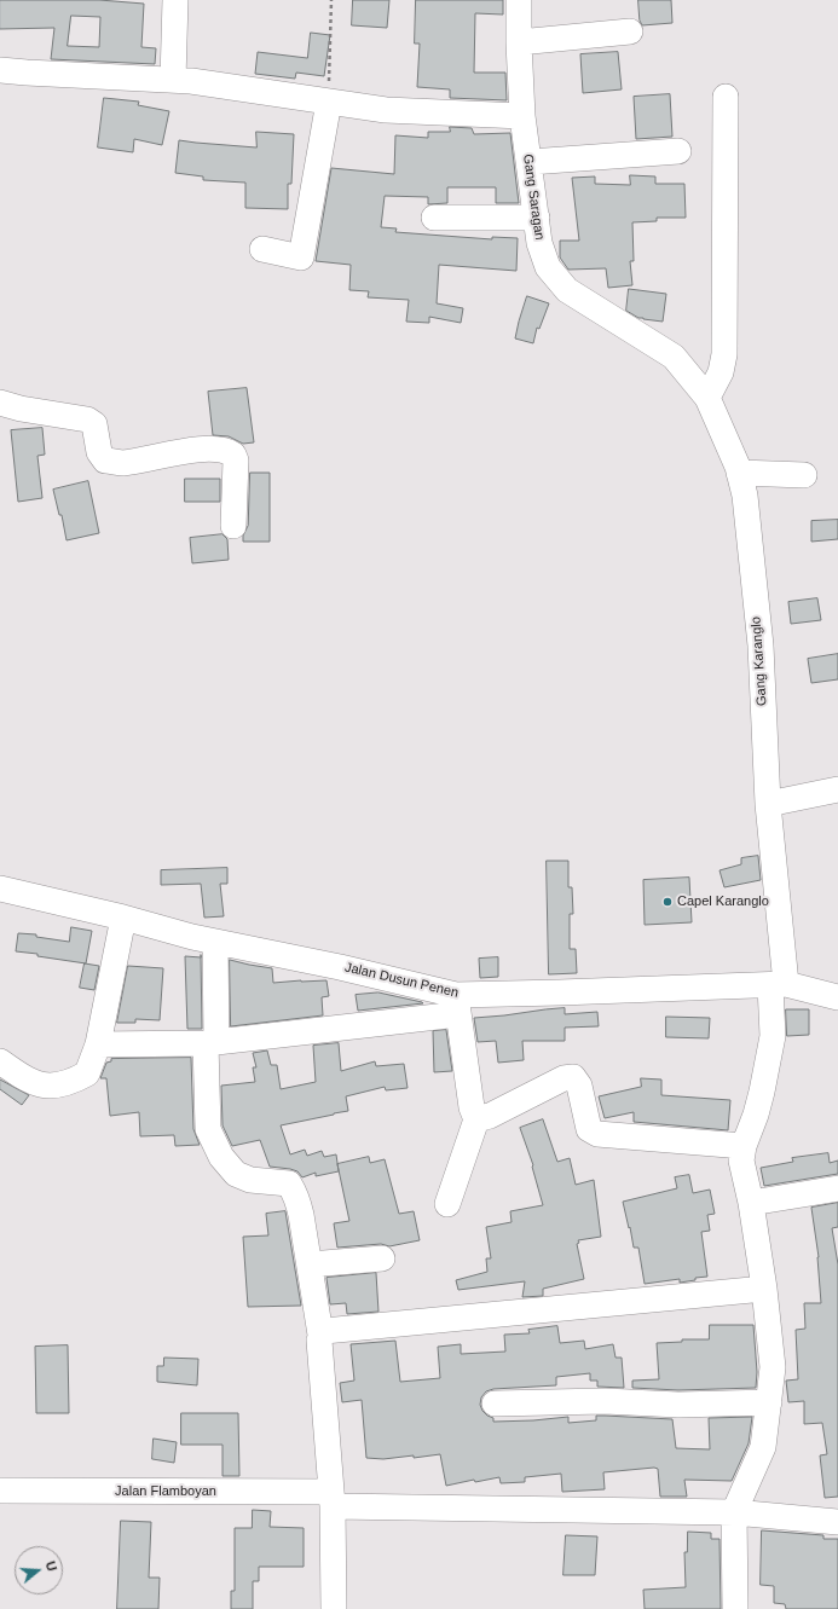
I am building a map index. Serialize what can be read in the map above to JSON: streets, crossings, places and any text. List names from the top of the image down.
{
  "streets": {
    "street": [
      "Gang Saragan",
      "Gang Karanglo",
      "Jalan Dusun Penen",
      "Jalan Flamboyan"
    ]
  },
  "crossings": [
    ["Gang Saragan", "Gang Karanglo"],
    ["Gang Karanglo", "Jalan Dusun Penen"]
  ],
  "places": ["Capel Karanglo"],
  "north": "right"
}
